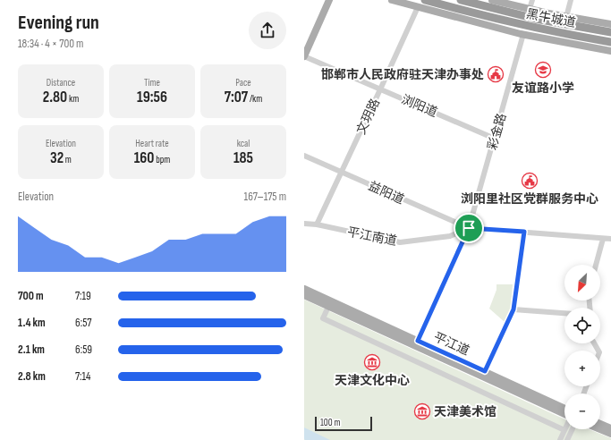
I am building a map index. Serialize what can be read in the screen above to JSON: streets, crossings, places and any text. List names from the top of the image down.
{
  "streets": {
    "highway": ["黑牛城道"],
    "main road": ["平江道"],
    "street": [
      "浏阳道",
      "文玥路",
      "彩金路",
      "益阳道",
      "平江南道"
    ]
  },
  "crossings": [
    ["浏阳道", "文玥路"],
    ["浏阳道", "彩金路"],
    ["文玥路", "益阳道"],
    ["文玥路", "平江南道"],
    ["彩金路", "益阳道"],
    ["彩金路", "平江南道"],
    ["彩金路", "平江道"],
    ["益阳道", "平江南道"]
  ],
  "places": {
    "school or university": ["友谊路小学"],
    "public building": ["邯郸市人民政府驻天津办事处", "浏阳里社区党群服务中心"],
    "museum": ["天津文化中心", "天津美术馆"]
  },
  "scale_bar": "100 m",
  "north": "bottom left",
  "page": {
    "heading": ["Evening run", "18:34 · 4 × 700 m"],
    "stats": [
      ["Distance", "2.80 km"],
      ["Time", "19:56"],
      ["Pace", "7:07 /km"],
      ["Elevation", "32 m"],
      ["Heart rate", "160 bpm"],
      ["kcal", "185"]
    ],
    "chart": ["Elevation", "167–175 m"],
    "map_buttons": ["+", "−"],
    "list": [
      {
        "name": "700 m",
        "note": "7:19"
      },
      {
        "name": "1.4 km",
        "note": "6:57"
      },
      {
        "name": "2.1 km",
        "note": "6:59"
      },
      {
        "name": "2.8 km",
        "note": "7:14"
      }
    ],
    "scale": "100 m"
  }
}
